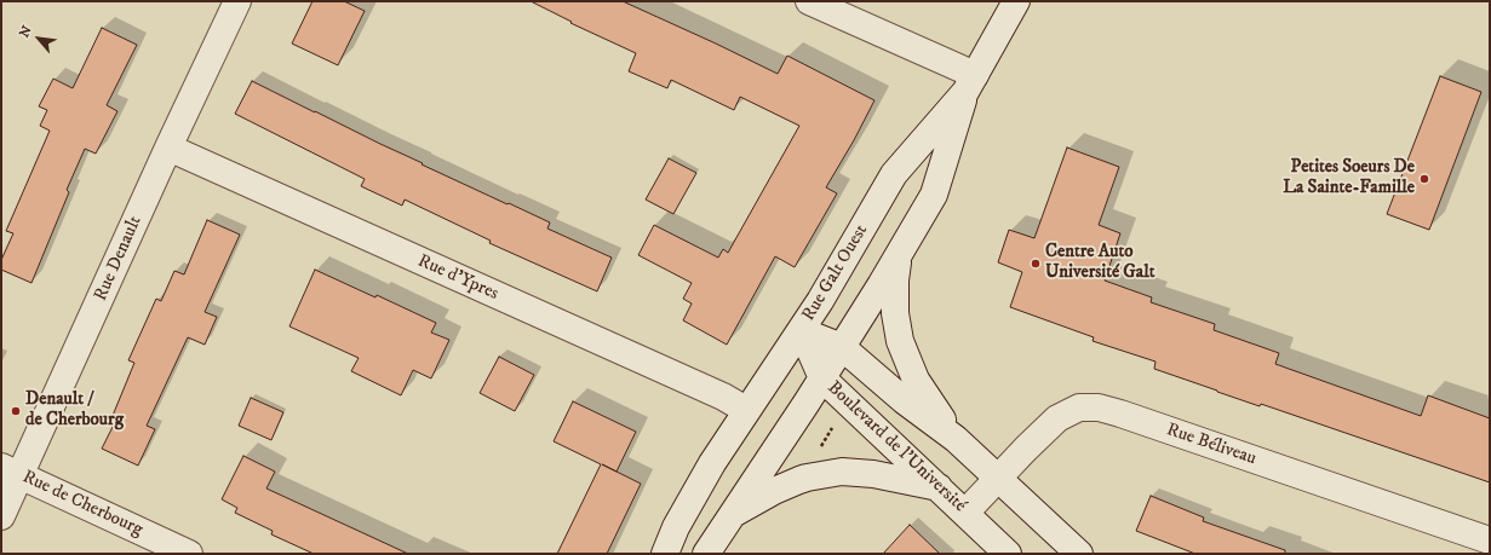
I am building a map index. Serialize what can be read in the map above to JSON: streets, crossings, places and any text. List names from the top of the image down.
{
  "streets": {
    "street": [
      "Rue Denault",
      "Rue Galt Ouest",
      "Rue d'Ypres",
      "Rue Béliveau",
      "Boulevard de l'Université",
      "Rue de Cherbourg"
    ]
  },
  "crossings": [
    ["Rue Denault", "Rue d'Ypres"],
    ["Rue Denault", "Rue de Cherbourg"],
    ["Rue Galt Ouest", "Rue d'Ypres"],
    ["Rue Galt Ouest", "Boulevard de l'Université"],
    ["Rue Béliveau", "Boulevard de l'Université"]
  ],
  "places": ["Petites Soeurs De La Sainte-Famille", "Centre Auto Université Galt", "Denault / de Cherbourg"],
  "north": "top left"
}
